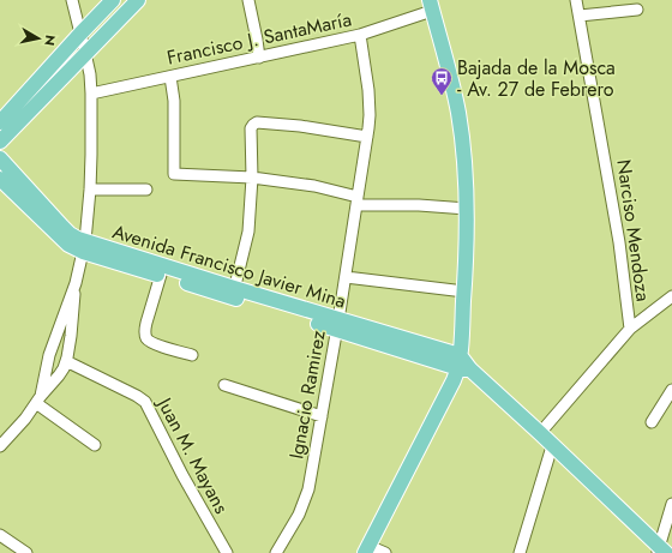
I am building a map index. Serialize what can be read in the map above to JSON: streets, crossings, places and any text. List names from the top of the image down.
{
  "streets": {
    "main road": ["Avenida Francisco Javier Mina"],
    "street": [
      "Francisco J. SantaMaría",
      "Narciso Mendoza",
      "Ignacio Ramirez",
      "Juan M. Mayans"
    ]
  },
  "crossings": [
    ["Francisco J. SantaMaría", "Ignacio Ramirez"],
    ["Narciso Mendoza", "Avenida Francisco Javier Mina"],
    ["Avenida Francisco Javier Mina", "Ignacio Ramirez"]
  ],
  "places": {
    "bus stop": ["Bajada de la Mosca - Av. 27 de Febrero"]
  },
  "north": "right"
}
